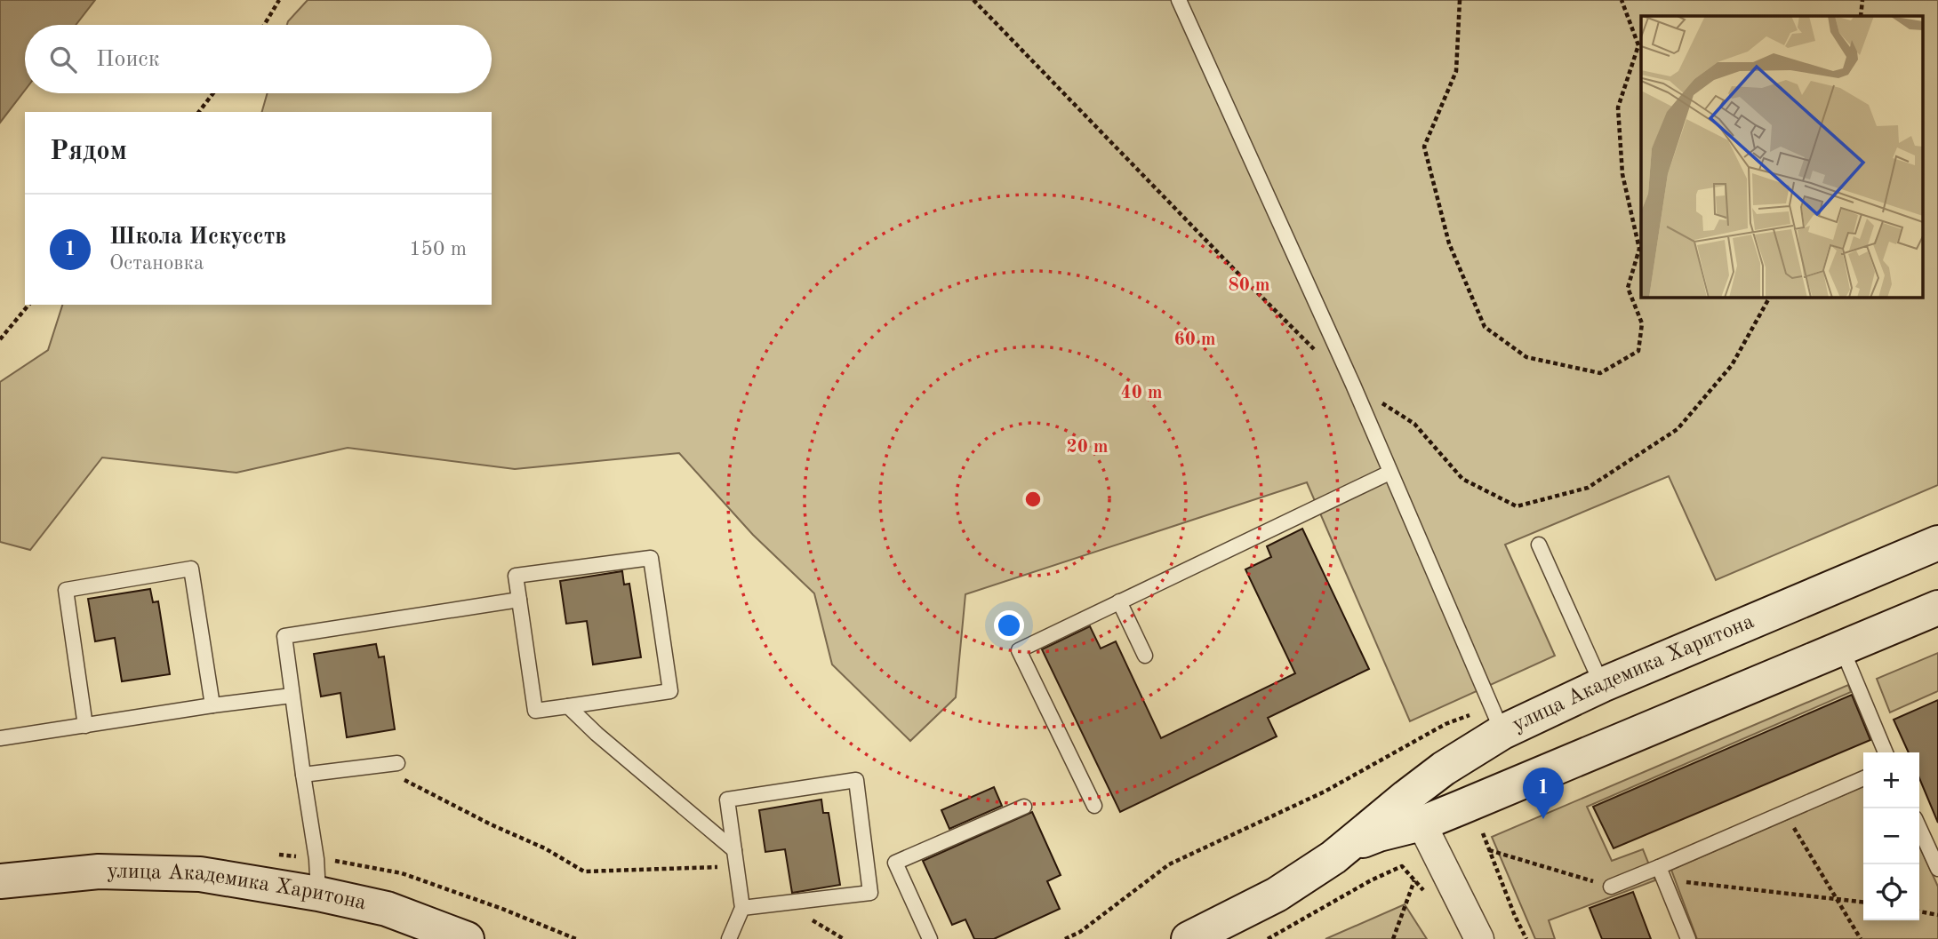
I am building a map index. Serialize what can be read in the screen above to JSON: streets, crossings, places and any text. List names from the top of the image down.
{
  "streets": {
    "main road": ["улица Академика Харитона"]
  },
  "page": {
    "search": "Поиск",
    "heading": "Рядом",
    "list": [
      {
        "mark": "1",
        "name": "Школа Искусств",
        "note": "Остановка",
        "value": "150 m"
      }
    ],
    "map_buttons": ["+", "−"],
    "pins": "1"
  },
  "rings": [
    "80 m",
    "60 m",
    "40 m",
    "20 m"
  ]
}
